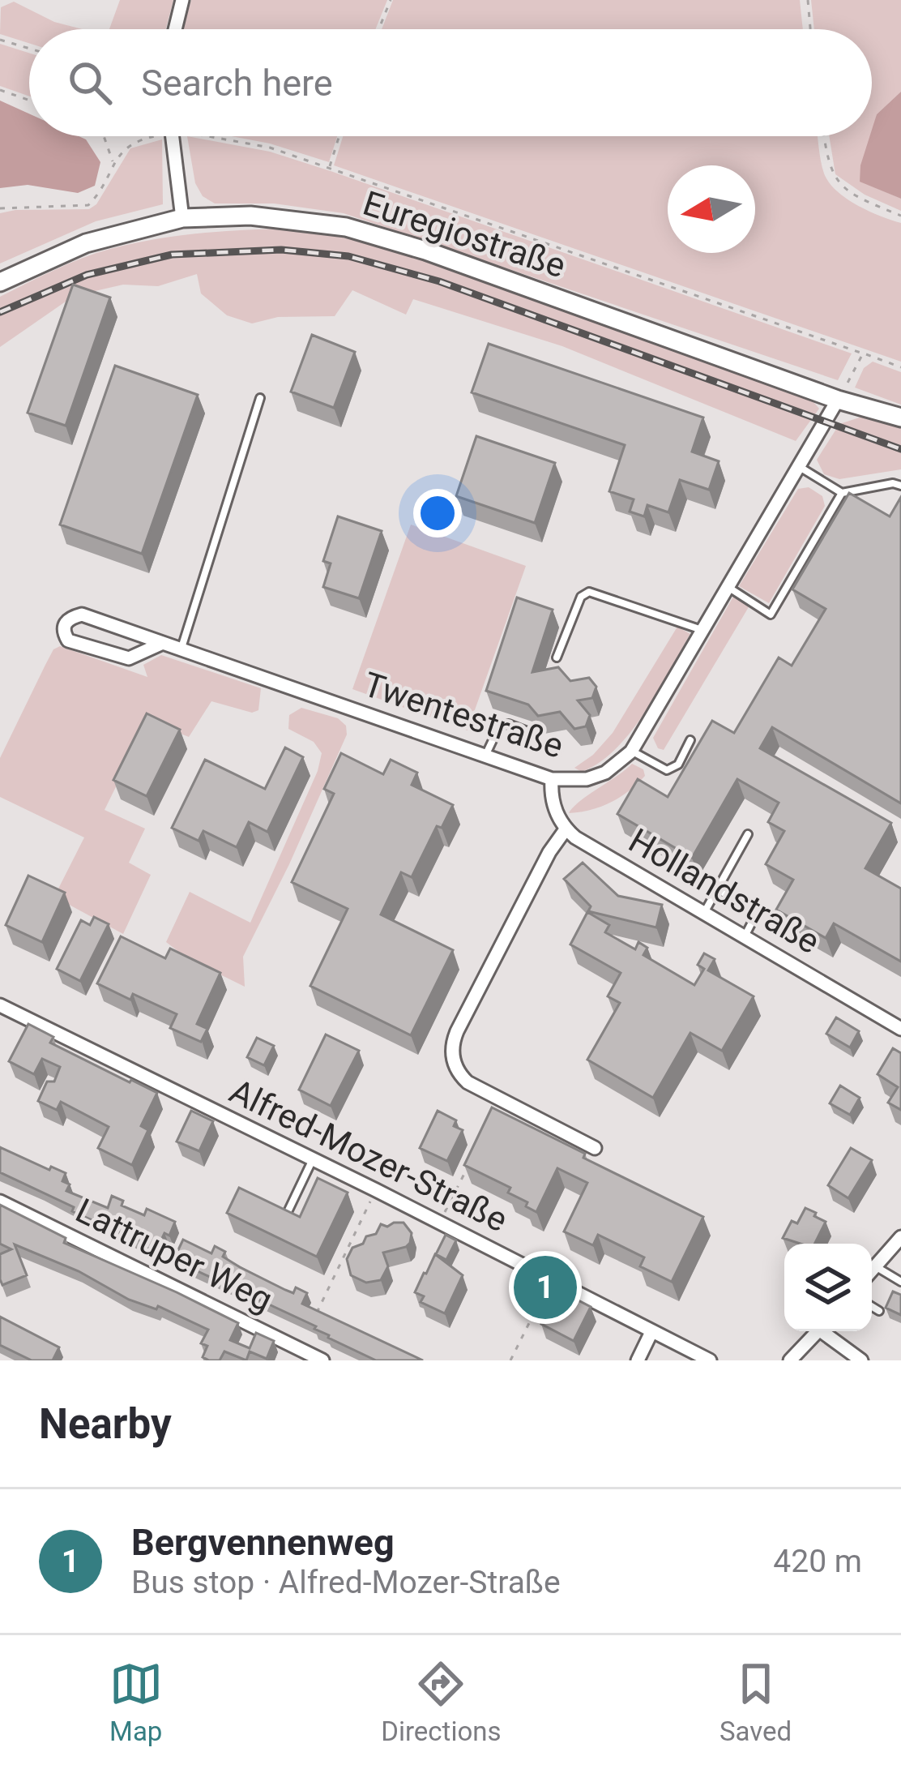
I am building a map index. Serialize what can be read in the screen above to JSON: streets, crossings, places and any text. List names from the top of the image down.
{
  "streets": {
    "main road": ["Euregiostraße"],
    "street": [
      "Twentestraße",
      "Hollandstraße",
      "Alfred-Mozer-Straße",
      "Lattruper Weg"
    ]
  },
  "crossings": [
    ["Euregiostraße", "Twentestraße"]
  ],
  "north": "left",
  "page": {
    "search": "Search here",
    "pins": "1",
    "heading": "Nearby",
    "list": [
      {
        "mark": "1",
        "name": "Bergvennenweg",
        "note": "Bus stop · Alfred-Mozer-Straße",
        "value": "420 m"
      }
    ],
    "nav": ["Map", "Directions", "Saved"]
  }
}
